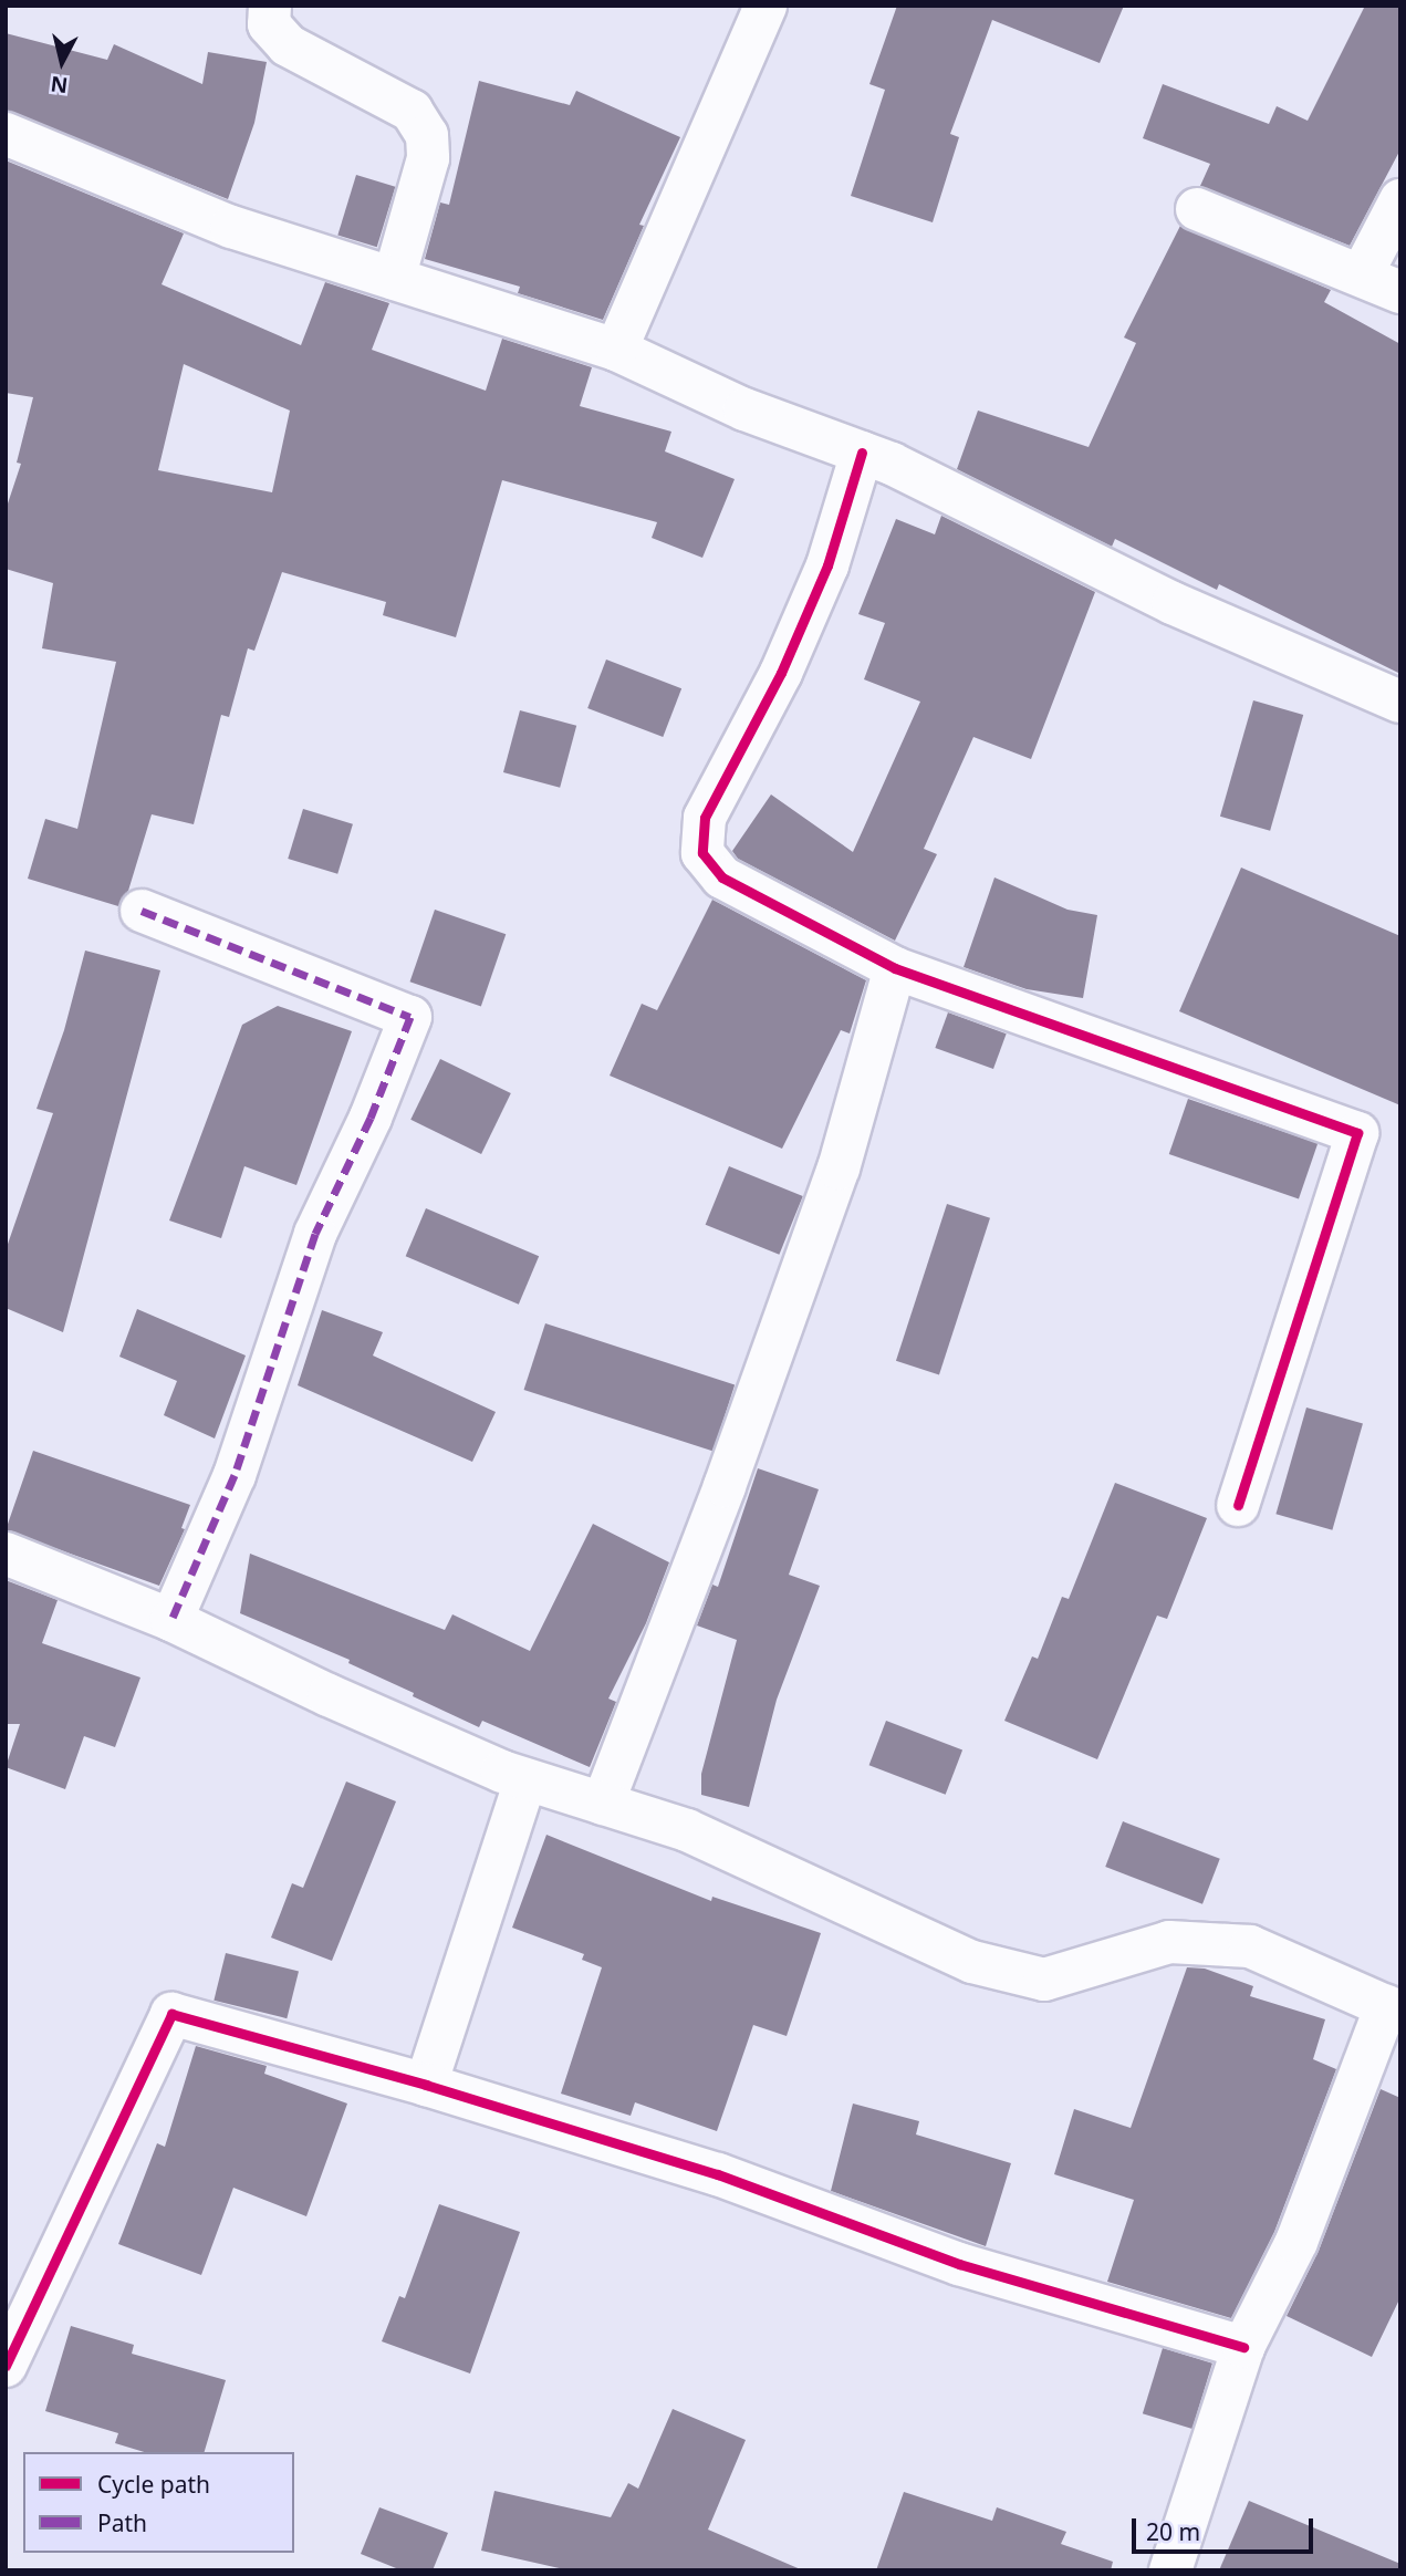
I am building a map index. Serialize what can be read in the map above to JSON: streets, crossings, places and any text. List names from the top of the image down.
{
  "legend": ["Cycle path", "Path"],
  "scale_bar": "20 m",
  "north": "bottom"
}
